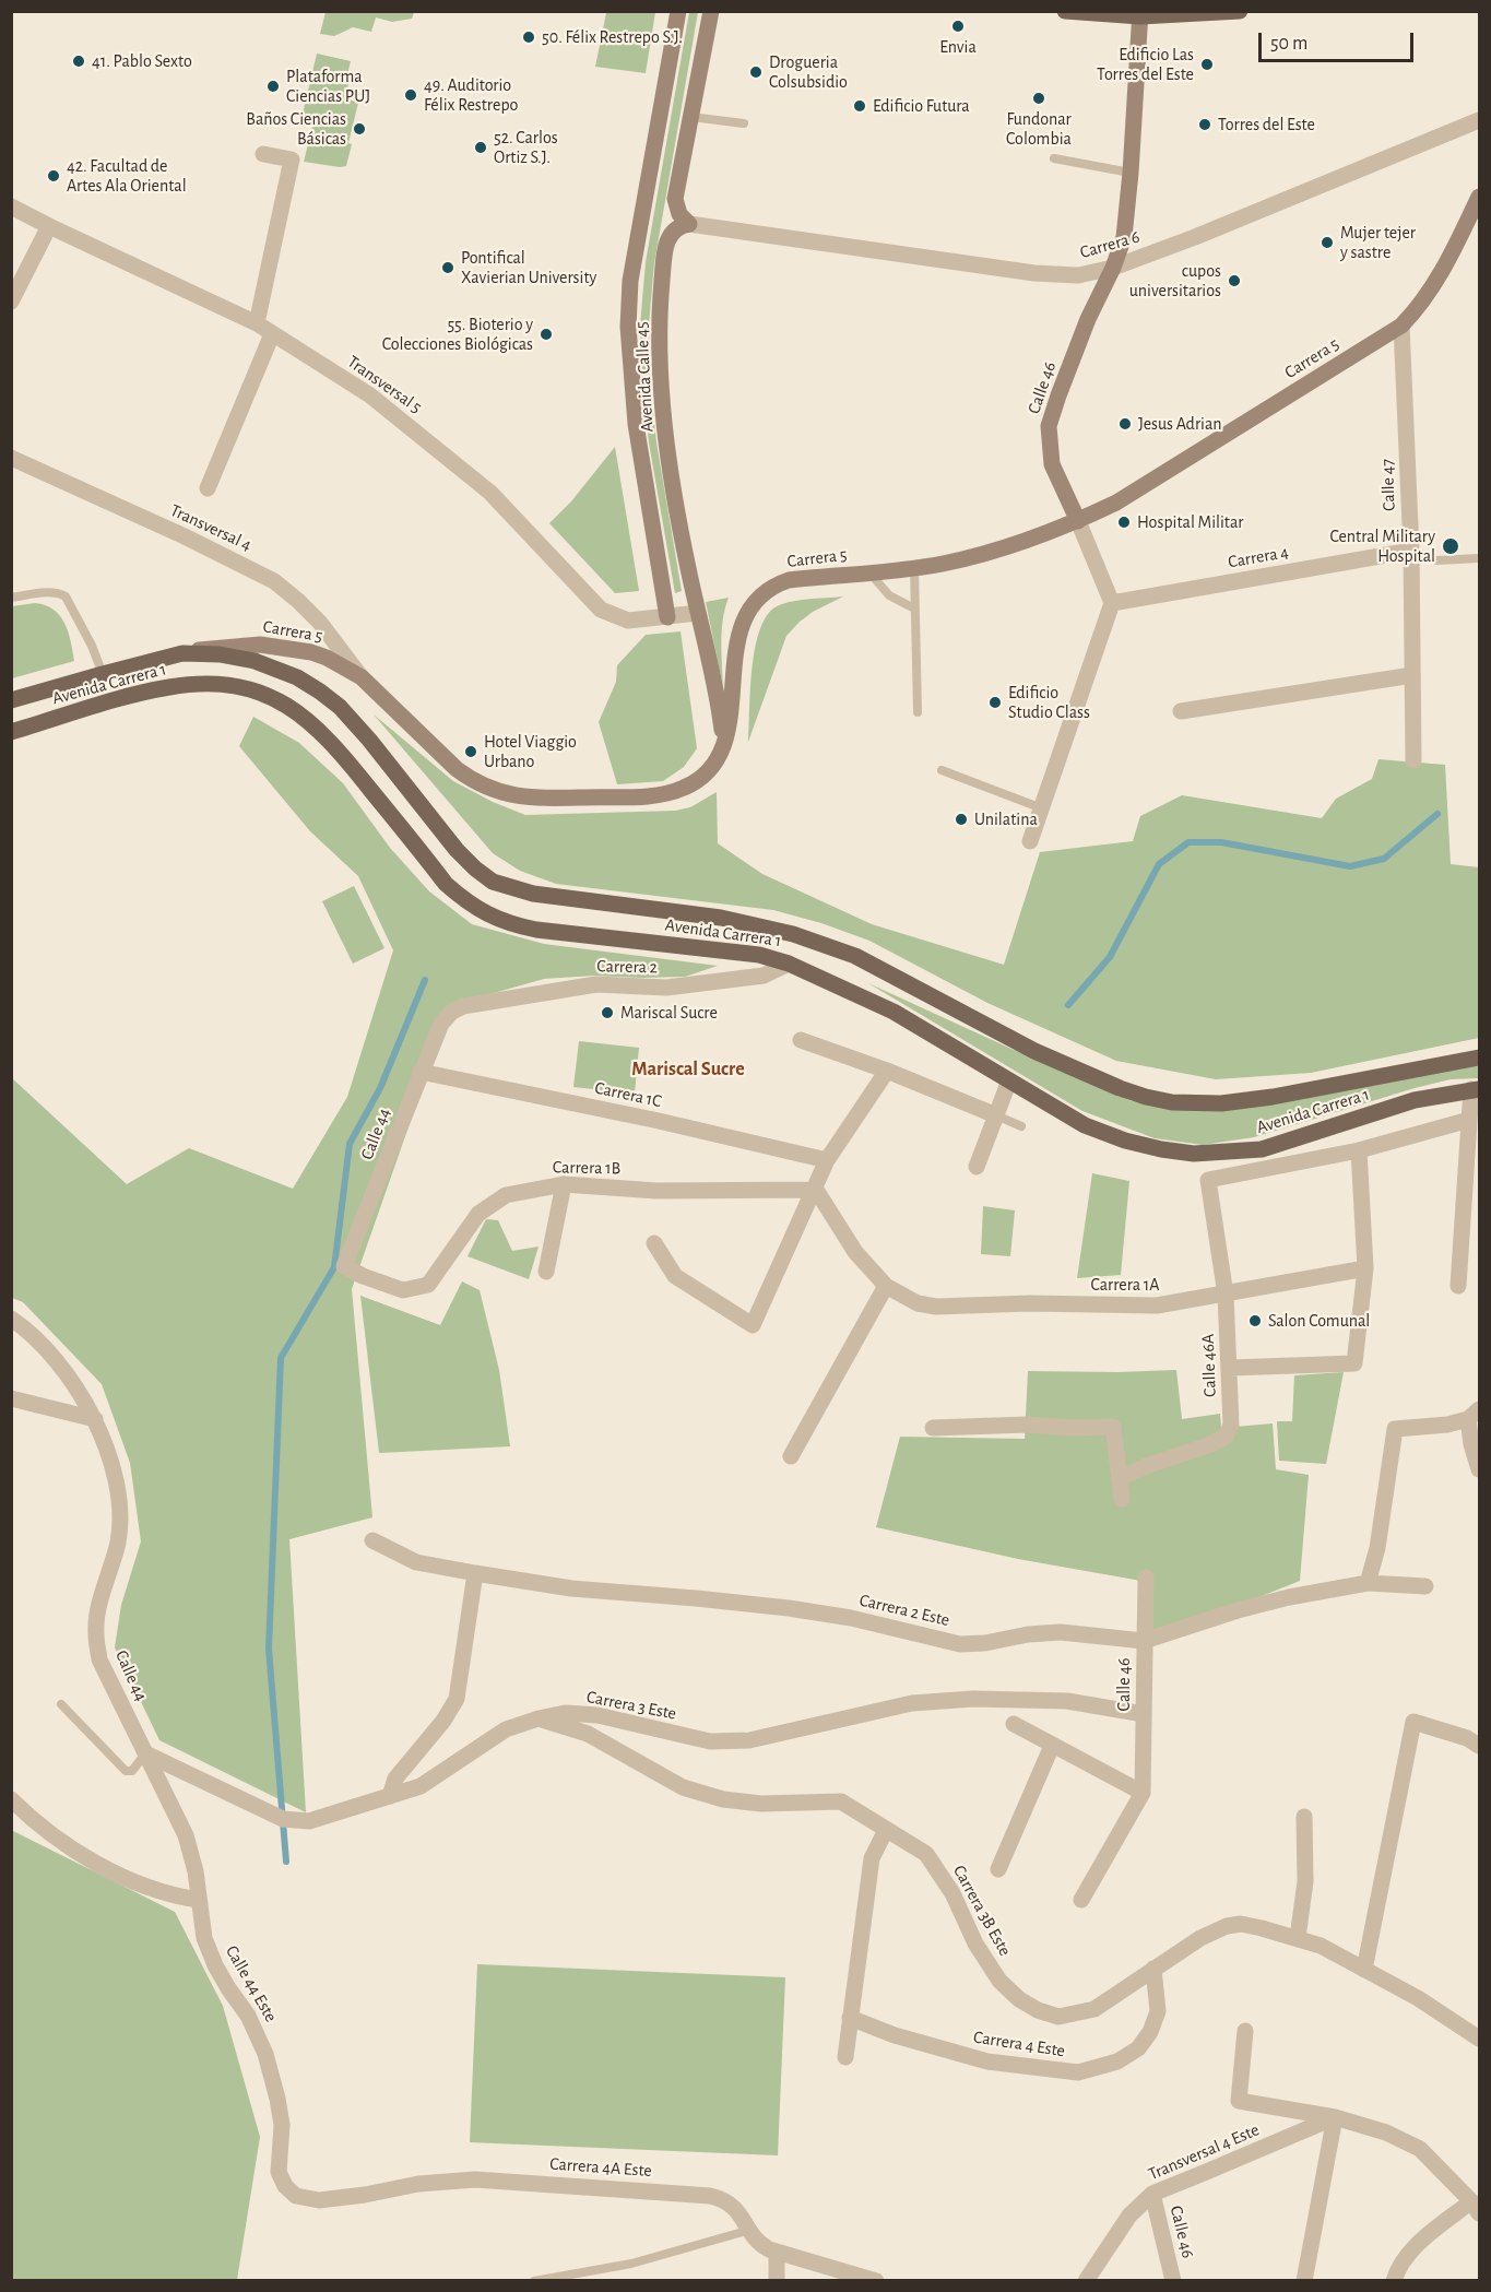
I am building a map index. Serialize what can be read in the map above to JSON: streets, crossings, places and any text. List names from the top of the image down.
{
  "streets": {
    "main road": [
      "Carrera 5",
      "Avenida Calle 45",
      "Calle 46",
      "Avenida Carrera 1"
    ],
    "street": [
      "Carrera 6",
      "Transversal 5",
      "Calle 47",
      "Transversal 4",
      "Carrera 4",
      "Carrera 2",
      "Carrera 1C",
      "Calle 44",
      "Carrera 1B",
      "Carrera 1A",
      "Calle 46A",
      "Carrera 2 Este",
      "Carrera 3 Este",
      "Carrera 3B Este",
      "Calle 44 Este",
      "Carrera 4 Este",
      "Transversal 4 Este",
      "Carrera 4A Este"
    ]
  },
  "crossings": [
    ["Carrera 6", "Avenida Calle 45"],
    ["Carrera 6", "Calle 46"],
    ["Carrera 5", "Avenida Calle 45"],
    ["Carrera 5", "Calle 46"],
    ["Carrera 5", "Calle 47"],
    ["Carrera 5", "Transversal 4"],
    ["Carrera 5", "Avenida Carrera 1"],
    ["Avenida Calle 45", "Transversal 5"],
    ["Calle 46", "Carrera 4"],
    ["Calle 46", "Carrera 2 Este"],
    ["Calle 46", "Carrera 3 Este"],
    ["Calle 46", "Transversal 4 Este"],
    ["Calle 47", "Carrera 4"],
    ["Avenida Carrera 1", "Carrera 2"],
    ["Carrera 2", "Calle 44"],
    ["Carrera 1C", "Calle 44"],
    ["Calle 44", "Carrera 1B"],
    ["Calle 44", "Carrera 3 Este"],
    ["Calle 44", "Calle 44 Este"],
    ["Carrera 1A", "Calle 46A"],
    ["Carrera 3 Este", "Carrera 3B Este"],
    ["Carrera 3B Este", "Carrera 4 Este"],
    ["Calle 44 Este", "Carrera 4A Este"]
  ],
  "districts": ["Mariscal Sucre"],
  "places": [
    "Envia",
    "50. Félix Restrepo S.J.",
    "41. Pablo Sexto",
    "Edificio Las Torres del Este",
    "Drogueria Colsubsidio",
    "Plataforma Ciencias PUJ",
    "49. Auditorio Félix Restrepo",
    "Fundonar Colombia",
    "Edificio Futura",
    "Torres del Este",
    "Baños Ciencias Básicas",
    "52. Carlos Ortiz S.J.",
    "42. Facultad de Artes Ala Oriental",
    "Mujer tejer y sastre",
    "Pontifical Xavierian University",
    "cupos universitarios",
    "55. Bioterio y Colecciones Biológicas",
    "Jesus Adrian",
    "Hospital Militar",
    "Central Military Hospital",
    "Edificio Studio Class",
    "Hotel Viaggio Urbano",
    "Unilatina",
    "Mariscal Sucre",
    "Salon Comunal"
  ],
  "scale_bar": "50 m"
}
